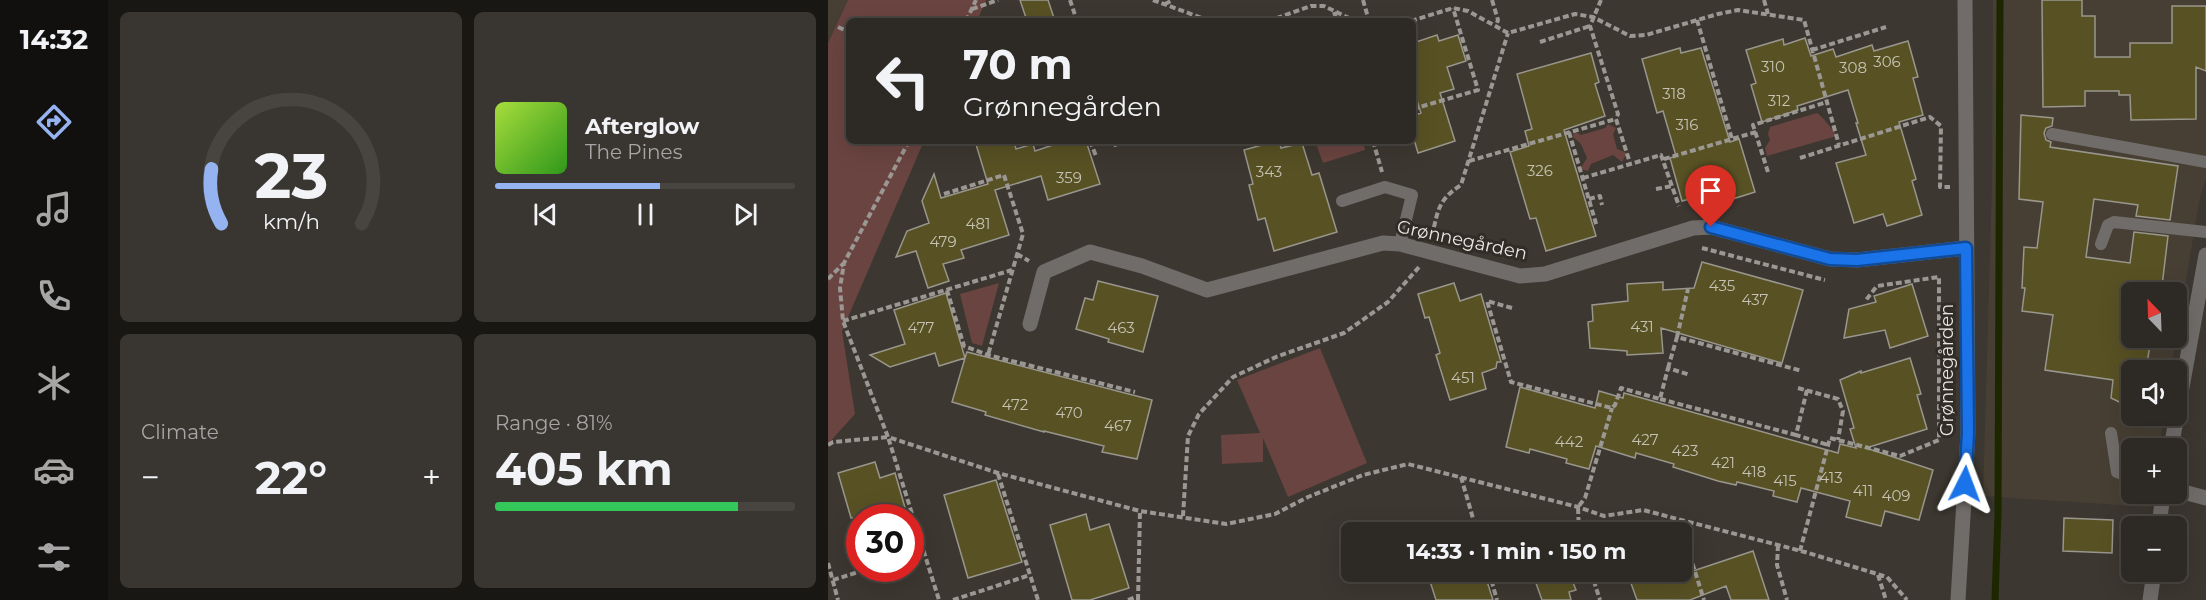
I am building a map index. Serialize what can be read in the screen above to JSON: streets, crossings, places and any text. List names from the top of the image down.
{
  "streets": {
    "street": ["Grønnegården"]
  },
  "house_numbers": [
    "306",
    "310",
    "308",
    "318",
    "312",
    "316",
    "326",
    "343",
    "359",
    "481",
    "479",
    "435",
    "437",
    "431",
    "477",
    "463",
    "451",
    "472",
    "470",
    "467",
    "427",
    "442",
    "423",
    "421",
    "418",
    "413",
    "415",
    "411",
    "409"
  ],
  "north": "top left",
  "page": {
    "tabs": "14:32",
    "turn": ["70 m", "Grønnegården"],
    "song": ["Afterglow", "The Pines"],
    "map_buttons": ["+", "−"],
    "tile": [
      "Climate",
      ["Range · 81%", "405 km"]
    ],
    "heat": ["−", "22°", "+"],
    "limit": "30",
    "trip": "14:33 · 1 min · 150 m",
    "gauge": ["23", "km/h"]
  }
}
